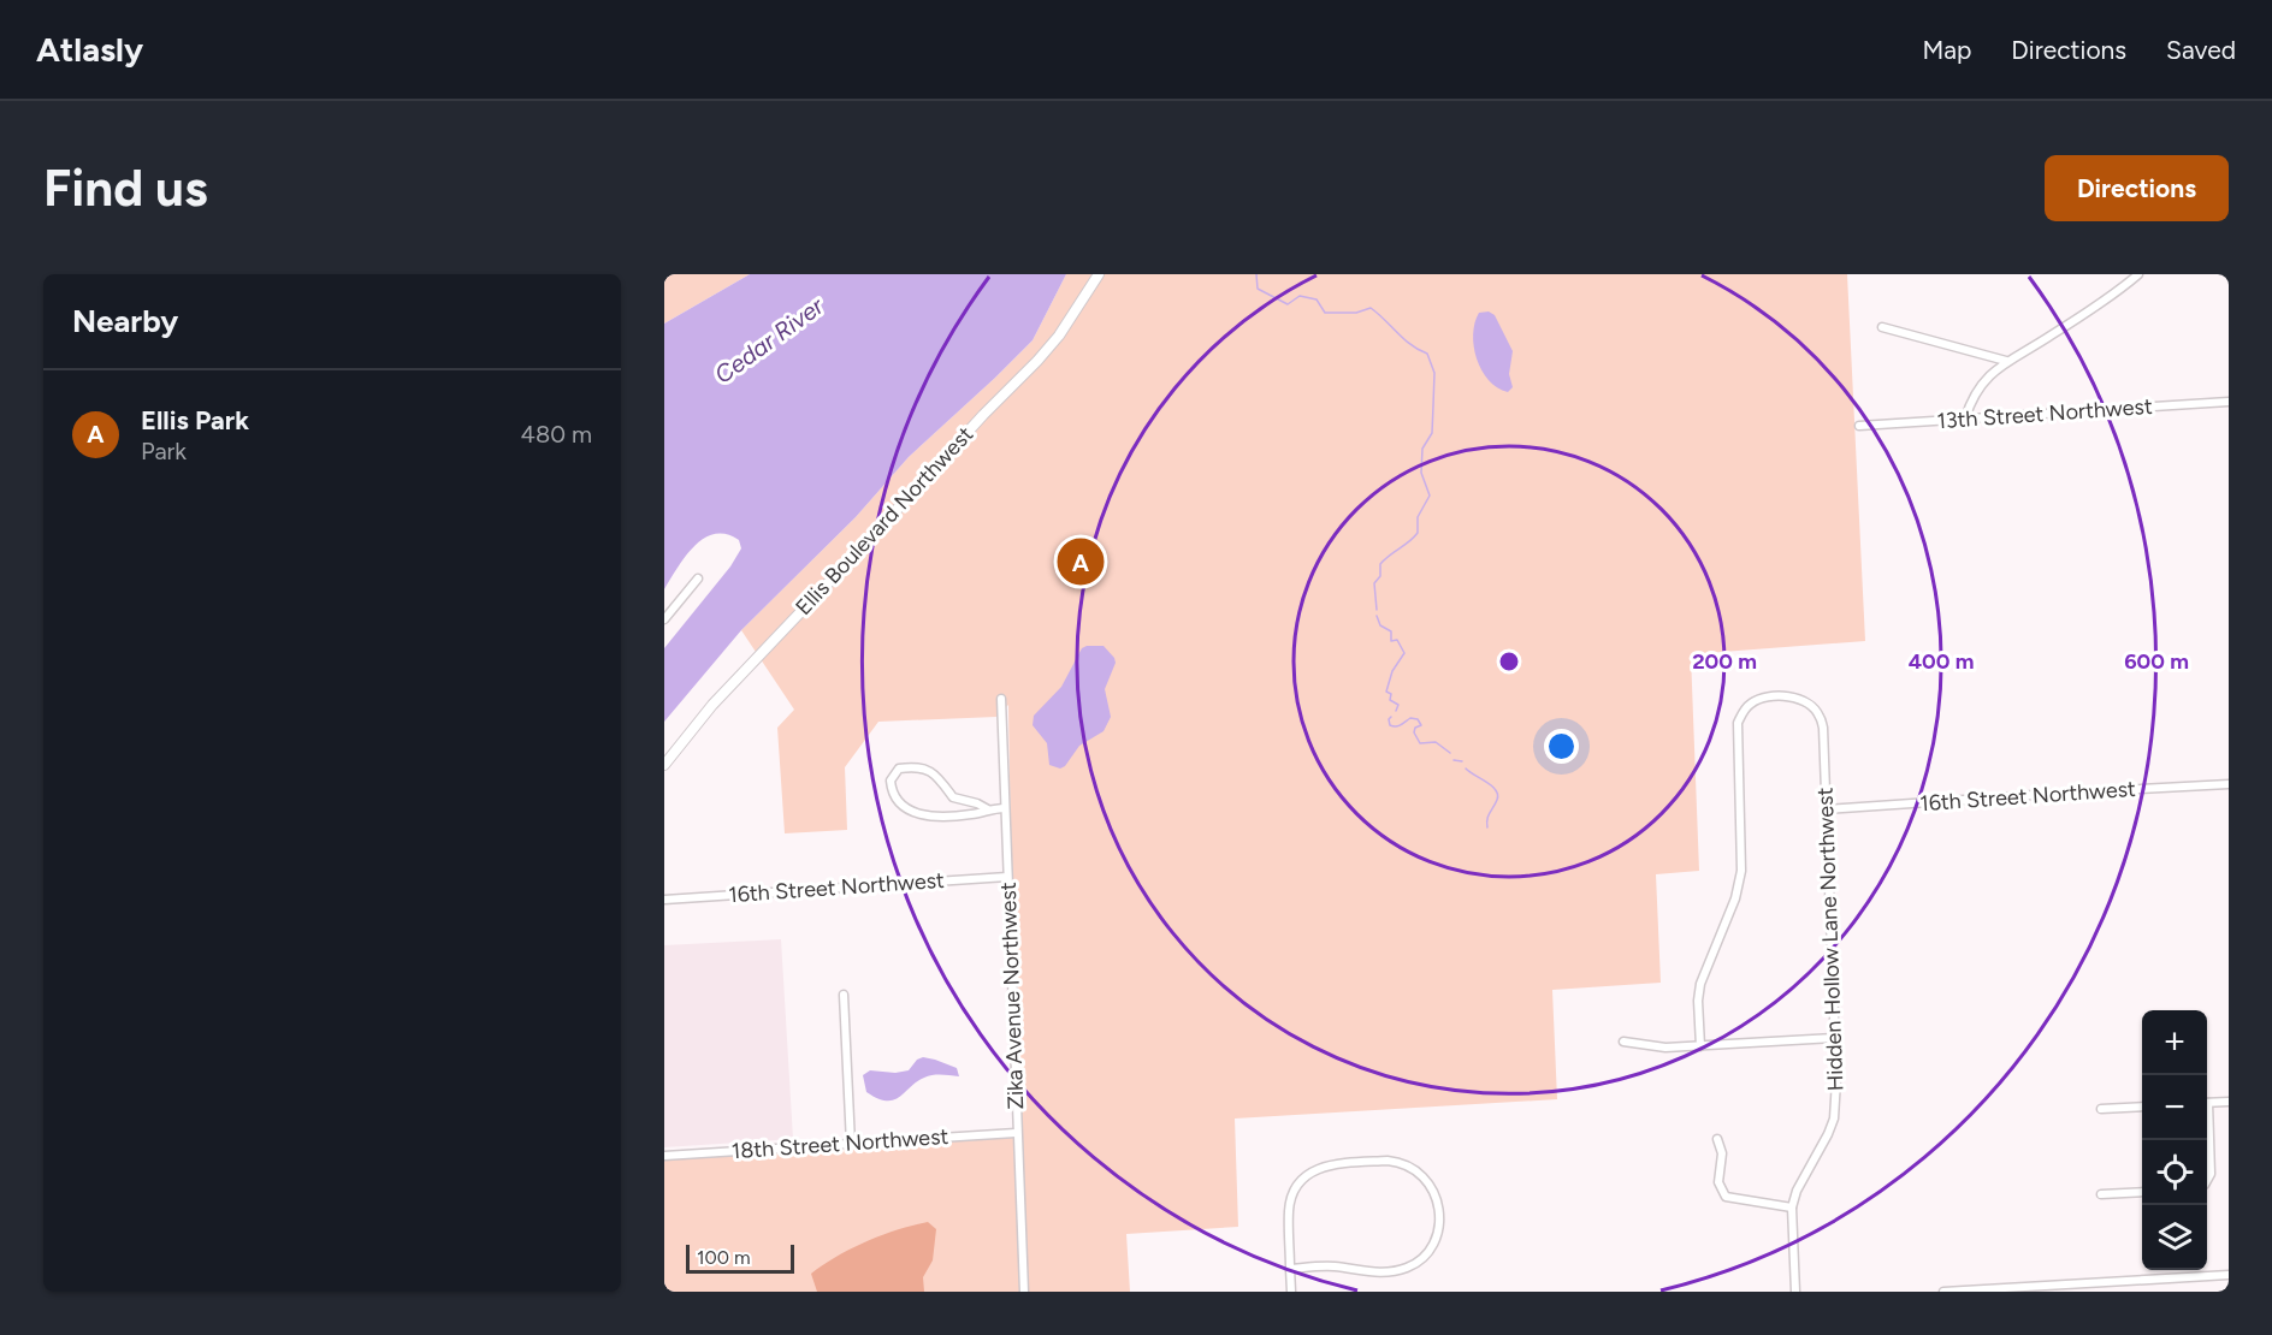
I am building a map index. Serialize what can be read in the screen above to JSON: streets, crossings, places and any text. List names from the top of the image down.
{
  "streets": {
    "street": [
      "13th Street Northwest",
      "Ellis Boulevard Northwest",
      "16th Street Northwest",
      "Hidden Hollow Lane Northwest",
      "Zika Avenue Northwest",
      "18th Street Northwest"
    ]
  },
  "crossings": [
    ["16th Street Northwest", "Hidden Hollow Lane Northwest"],
    ["16th Street Northwest", "Zika Avenue Northwest"],
    ["Zika Avenue Northwest", "18th Street Northwest"]
  ],
  "water": ["Cedar River"],
  "scale_bar": "100 m",
  "page": {
    "header": "Atlasly",
    "nav": ["Map", "Directions", "Saved"],
    "buttons": "Directions",
    "title": "Find us",
    "heading": "Nearby",
    "list": [
      {
        "mark": "A",
        "name": "Ellis Park",
        "note": "Park",
        "value": "480 m"
      }
    ],
    "pins": "A",
    "map_buttons": ["+", "−"],
    "scale": "100 m"
  },
  "rings": ["200 m", "400 m", "600 m"]
}
